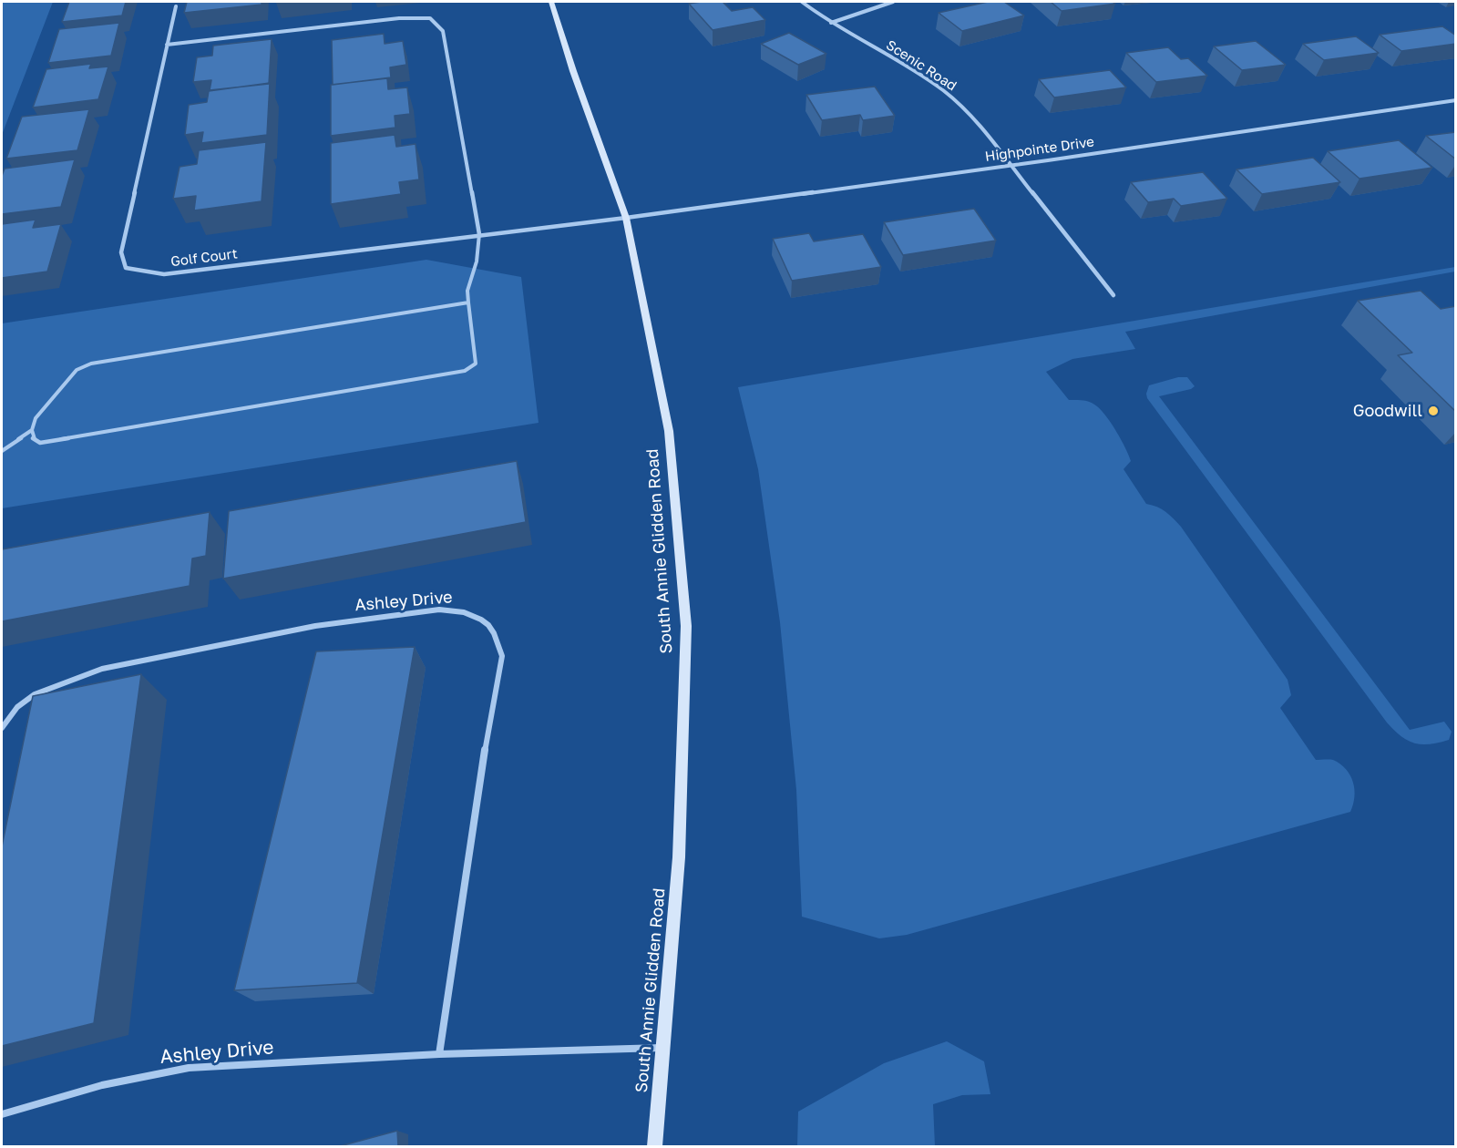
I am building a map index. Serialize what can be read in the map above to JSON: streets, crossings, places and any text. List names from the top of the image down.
{
  "streets": {
    "main road": ["South Annie Glidden Road"],
    "street": [
      "Scenic Road",
      "Highpointe Drive",
      "Golf Court",
      "Ashley Drive"
    ]
  },
  "crossings": [
    ["Scenic Road", "Highpointe Drive"],
    ["Highpointe Drive", "Golf Court"],
    ["Highpointe Drive", "South Annie Glidden Road"],
    ["Golf Court", "South Annie Glidden Road"],
    ["South Annie Glidden Road", "Ashley Drive"]
  ],
  "places": ["Goodwill"]
}
